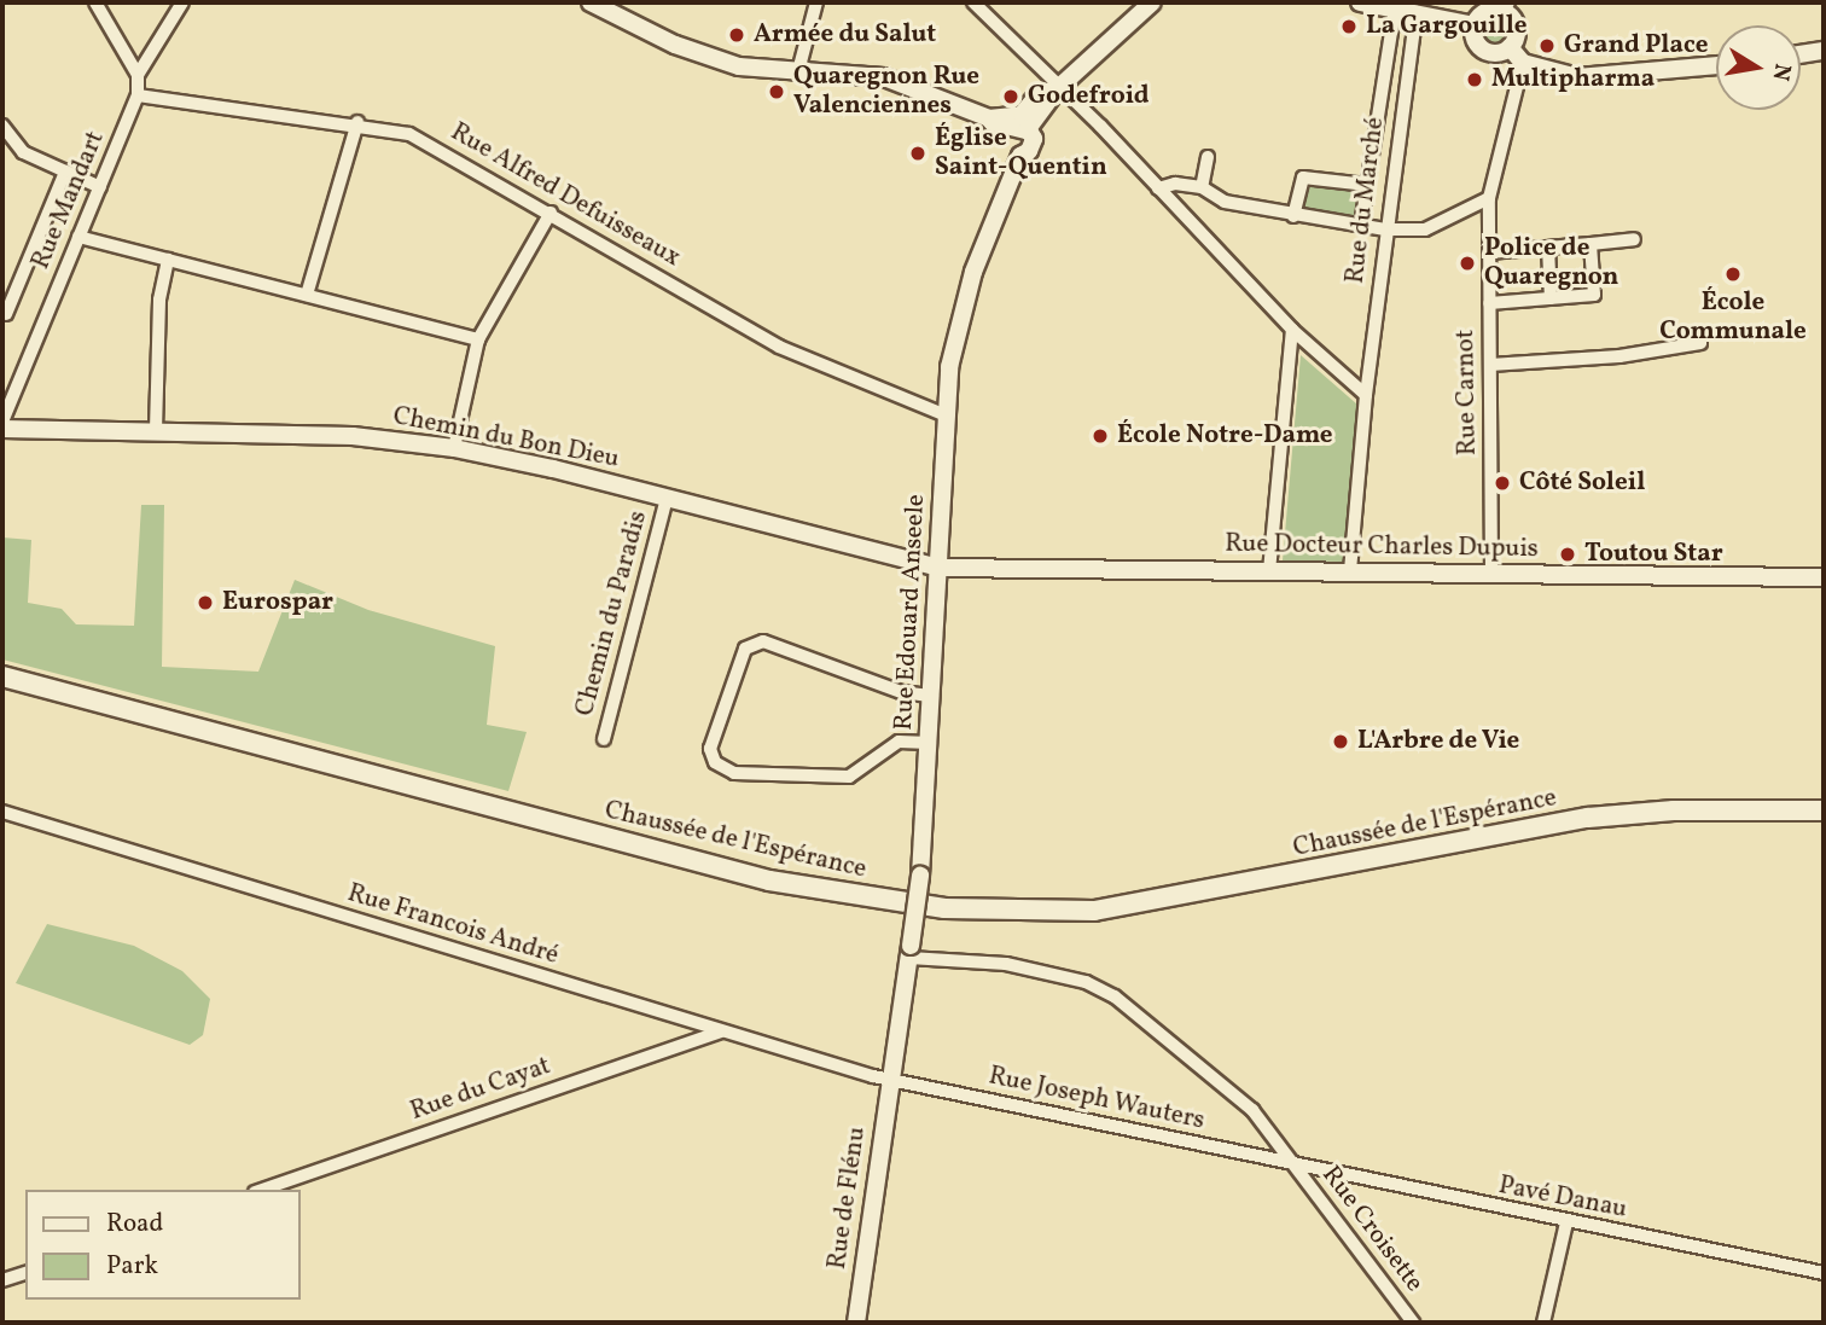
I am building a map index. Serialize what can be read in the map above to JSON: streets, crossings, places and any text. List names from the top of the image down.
{
  "streets": {
    "main road": ["Chaussée de l'Espérance"],
    "street": [
      "Rue Alfred Defuisseaux",
      "Rue Mandart",
      "Rue du Marché",
      "Rue Carnot",
      "Chemin du Bon Dieu",
      "Rue Docteur Charles Dupuis",
      "Rue Edouard Anseele",
      "Chemin du Paradis",
      "Rue Francois André",
      "Rue du Cayat",
      "Rue Joseph Wauters",
      "Rue de Flénu",
      "Pavé Danau",
      "Rue Croisette"
    ]
  },
  "crossings": [
    ["Rue Alfred Defuisseaux", "Rue Mandart"],
    ["Rue Alfred Defuisseaux", "Rue Edouard Anseele"],
    ["Rue Mandart", "Chemin du Bon Dieu"],
    ["Rue du Marché", "Rue Docteur Charles Dupuis"],
    ["Rue Carnot", "Rue Docteur Charles Dupuis"],
    ["Chemin du Bon Dieu", "Rue Docteur Charles Dupuis"],
    ["Chemin du Bon Dieu", "Rue Edouard Anseele"],
    ["Chemin du Bon Dieu", "Chemin du Paradis"],
    ["Rue Docteur Charles Dupuis", "Rue Edouard Anseele"],
    ["Rue Edouard Anseele", "Rue Francois André"],
    ["Rue Edouard Anseele", "Rue Joseph Wauters"],
    ["Rue Edouard Anseele", "Rue de Flénu"],
    ["Rue Edouard Anseele", "Rue Croisette"],
    ["Rue Francois André", "Rue du Cayat"],
    ["Rue Francois André", "Rue Joseph Wauters"],
    ["Rue Francois André", "Rue de Flénu"],
    ["Rue Joseph Wauters", "Rue de Flénu"],
    ["Rue Joseph Wauters", "Pavé Danau"],
    ["Rue Joseph Wauters", "Rue Croisette"],
    ["Pavé Danau", "Rue Croisette"]
  ],
  "places": [
    "La Gargouille",
    "Armée du Salut",
    "Grand Place",
    "Multipharma",
    "Quaregnon Rue Valenciennes",
    "Godefroid",
    "Église Saint-Quentin",
    "Police de Quaregnon",
    "École Communale",
    "École Notre-Dame",
    "Côté Soleil",
    "Toutou Star",
    "Eurospar",
    "L'Arbre de Vie"
  ],
  "legend": ["Road", "Park"],
  "north": "right"
}
